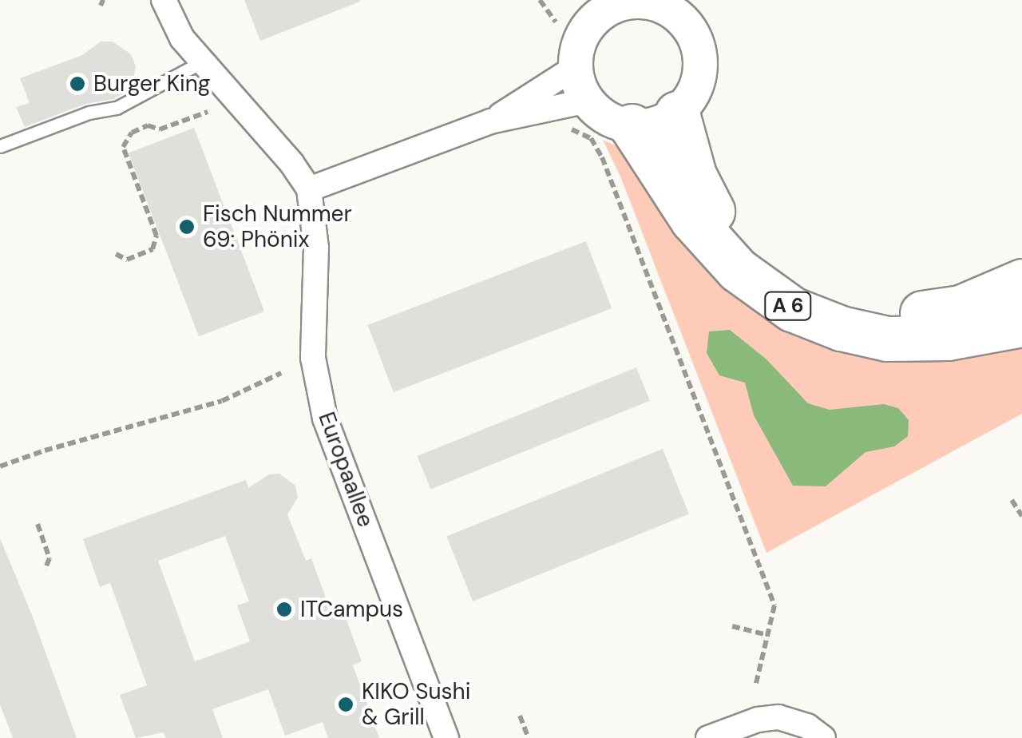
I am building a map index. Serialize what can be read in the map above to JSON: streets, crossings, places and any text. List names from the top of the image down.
{
  "streets": {
    "highway": ["A 6"],
    "street": ["Europaallee"]
  },
  "places": [
    "Burger King",
    "Fisch Nummer 69: Phönix",
    "ITCampus",
    "KIKO Sushi & Grill"
  ]
}
